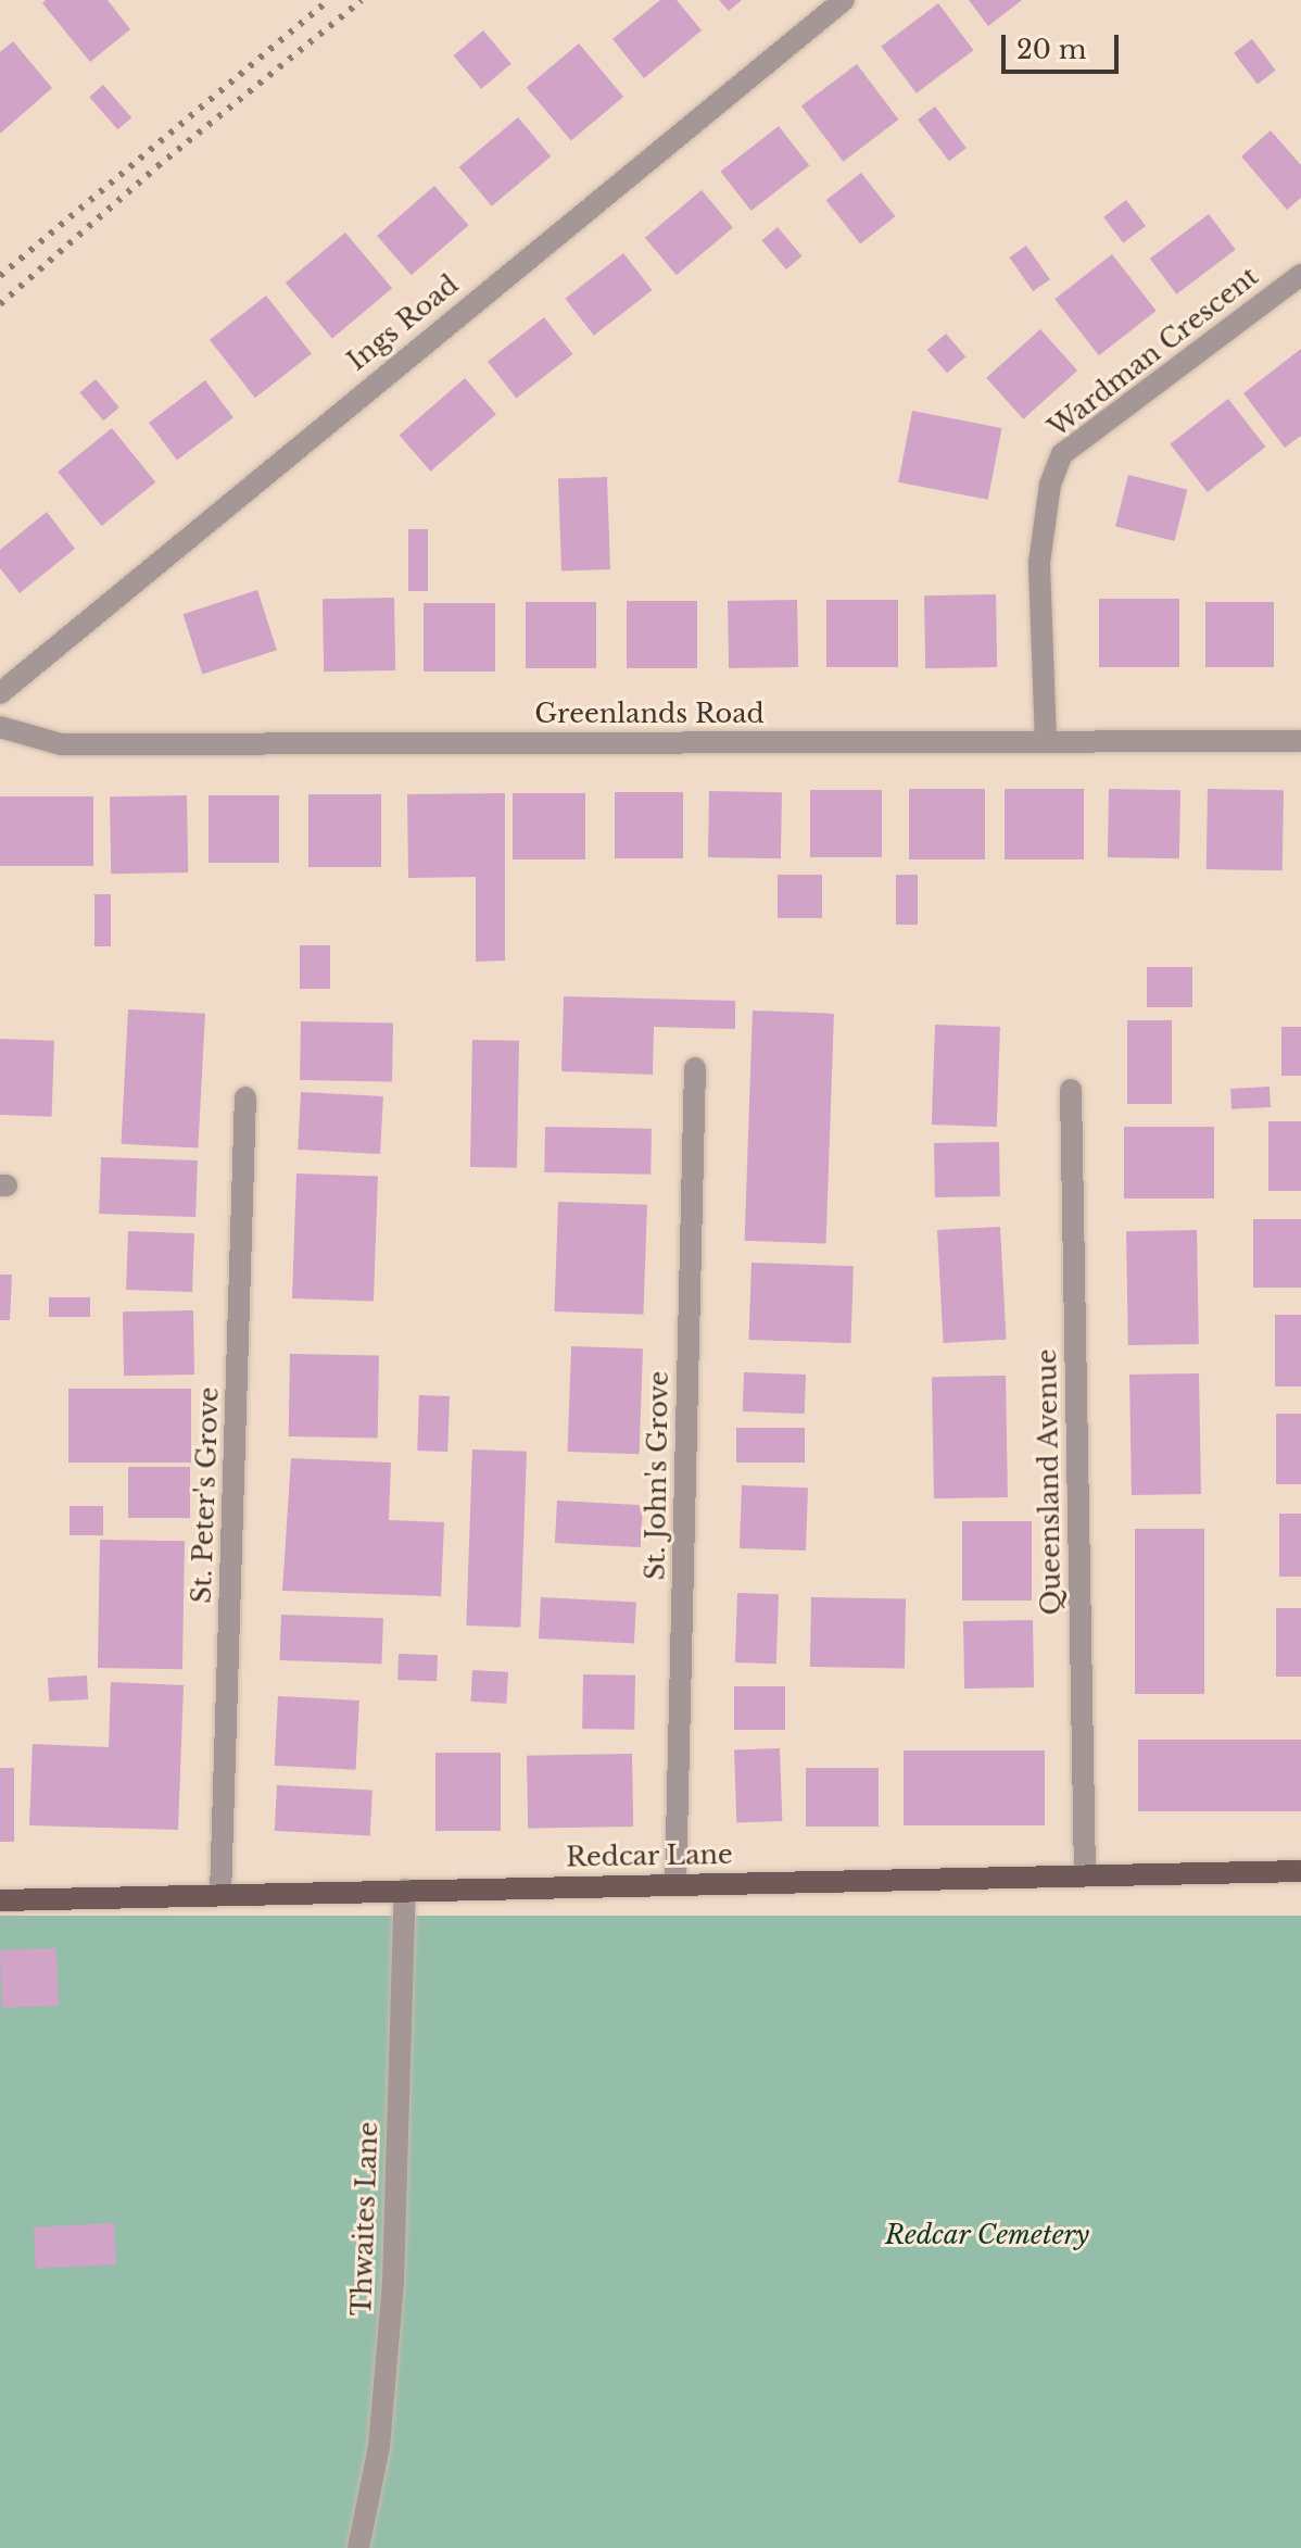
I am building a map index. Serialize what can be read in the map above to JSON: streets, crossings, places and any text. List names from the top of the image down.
{
  "streets": {
    "main road": ["Redcar Lane"],
    "street": [
      "Ings Road",
      "Wardman Crescent",
      "Greenlands Road",
      "St. John's Grove",
      "Queensland Avenue",
      "St. Peter's Grove",
      "Thwaites Lane"
    ]
  },
  "crossings": [
    ["Wardman Crescent", "Greenlands Road"],
    ["St. John's Grove", "Redcar Lane"],
    ["Queensland Avenue", "Redcar Lane"],
    ["St. Peter's Grove", "Redcar Lane"],
    ["Redcar Lane", "Thwaites Lane"]
  ],
  "parks": ["Redcar Cemetery"],
  "scale_bar": "20 m"
}
